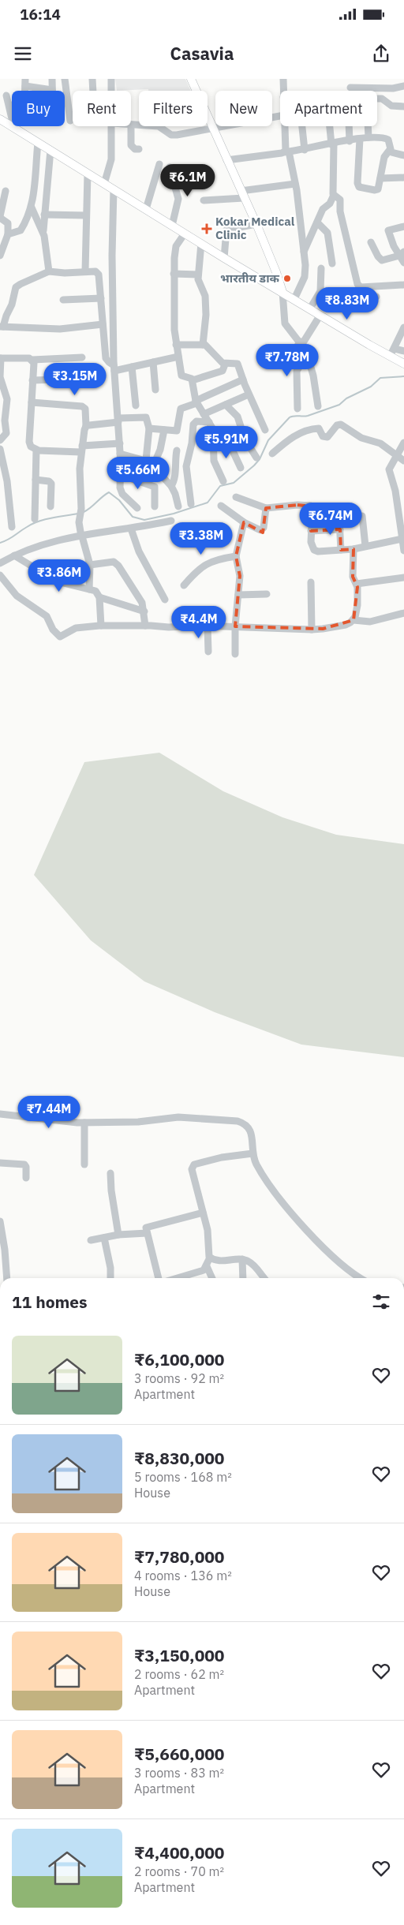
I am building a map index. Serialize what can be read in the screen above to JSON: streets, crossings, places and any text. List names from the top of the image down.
{
  "places": {
    "health": ["Kokar Medical Clinic"],
    "other": ["भारतीय डाक"]
  },
  "page": {
    "status": "16:14",
    "header": "Casavia",
    "chip": [
      "Buy",
      "Rent",
      "Filters",
      "New",
      "Apartment"
    ],
    "price": [
      "₹6.1M",
      "₹8.83M",
      "₹7.78M",
      "₹3.15M",
      "₹5.91M",
      "₹5.66M",
      "₹6.74M",
      "₹3.38M",
      "₹3.86M",
      "₹4.4M",
      "₹7.44M"
    ],
    "heading": "11 homes",
    "list": [
      {
        "name": "₹6,100,000",
        "note": "3 rooms · 92 m² · Apartment"
      },
      {
        "name": "₹8,830,000",
        "note": "5 rooms · 168 m² · House"
      },
      {
        "name": "₹7,780,000",
        "note": "4 rooms · 136 m² · House"
      },
      {
        "name": "₹3,150,000",
        "note": "2 rooms · 62 m² · Apartment"
      },
      {
        "name": "₹5,660,000",
        "note": "3 rooms · 83 m² · Apartment"
      },
      {
        "name": "₹4,400,000",
        "note": "2 rooms · 70 m² · Apartment"
      }
    ]
  }
}
